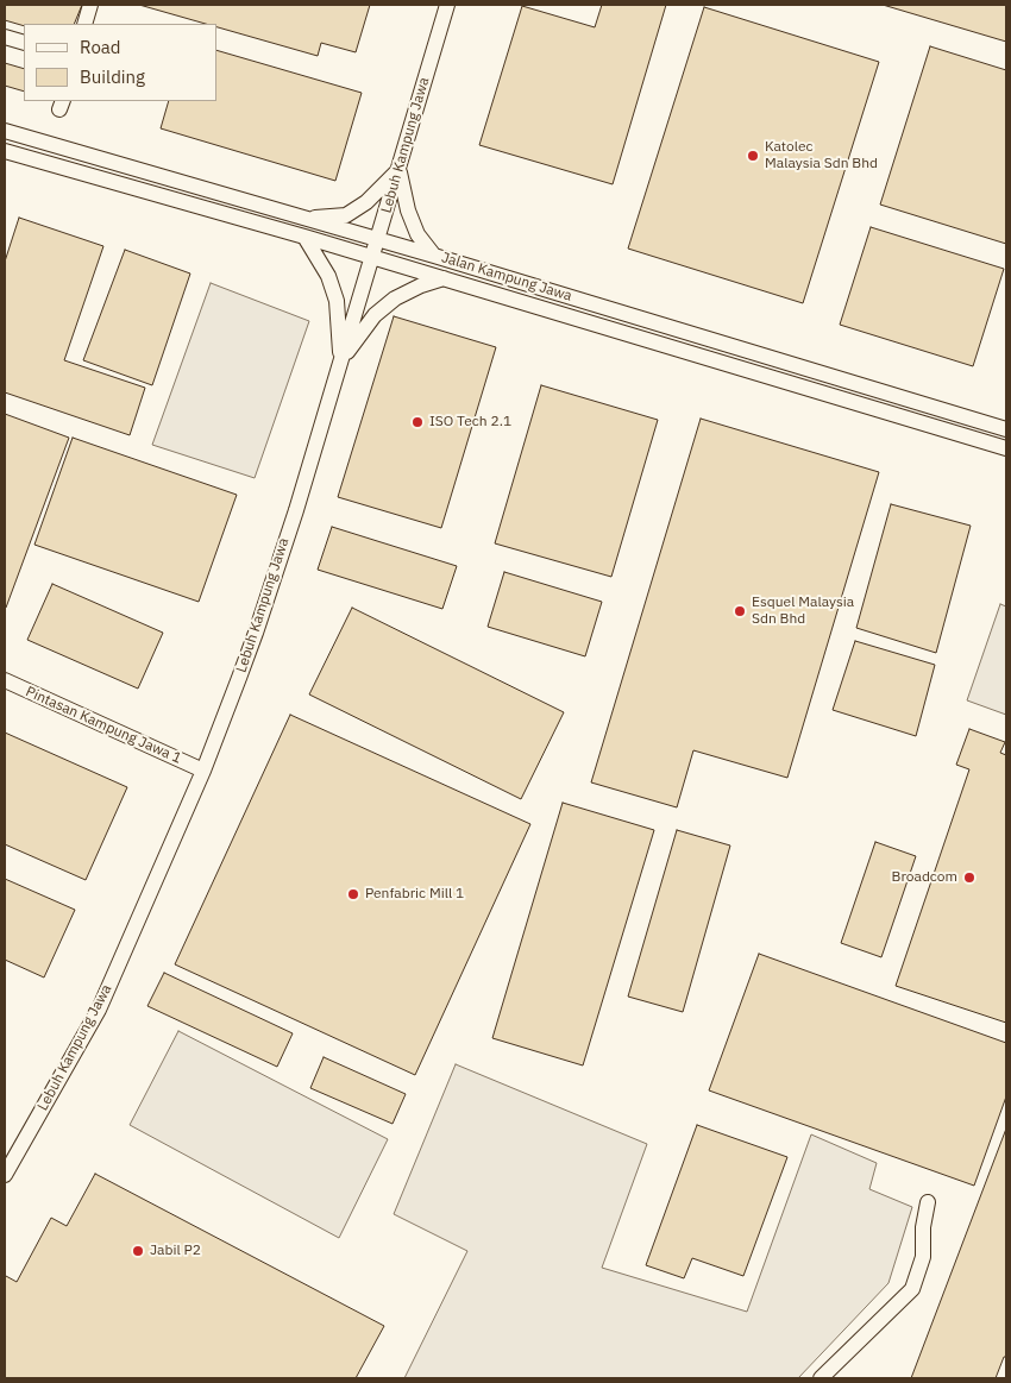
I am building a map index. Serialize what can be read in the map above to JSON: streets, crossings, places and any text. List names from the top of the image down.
{
  "streets": {
    "street": ["Lebuh Kampung Jawa", "Jalan Kampung Jawa", "Pintasan Kampung Jawa 1"]
  },
  "crossings": [
    ["Lebuh Kampung Jawa", "Jalan Kampung Jawa"],
    ["Lebuh Kampung Jawa", "Pintasan Kampung Jawa 1"]
  ],
  "places": [
    "Katolec Malaysia Sdn Bhd",
    "ISO Tech 2.1",
    "Esquel Malaysia Sdn Bhd",
    "Broadcom",
    "Penfabric Mill 1",
    "Jabil P2"
  ],
  "legend": ["Road", "Building"]
}
